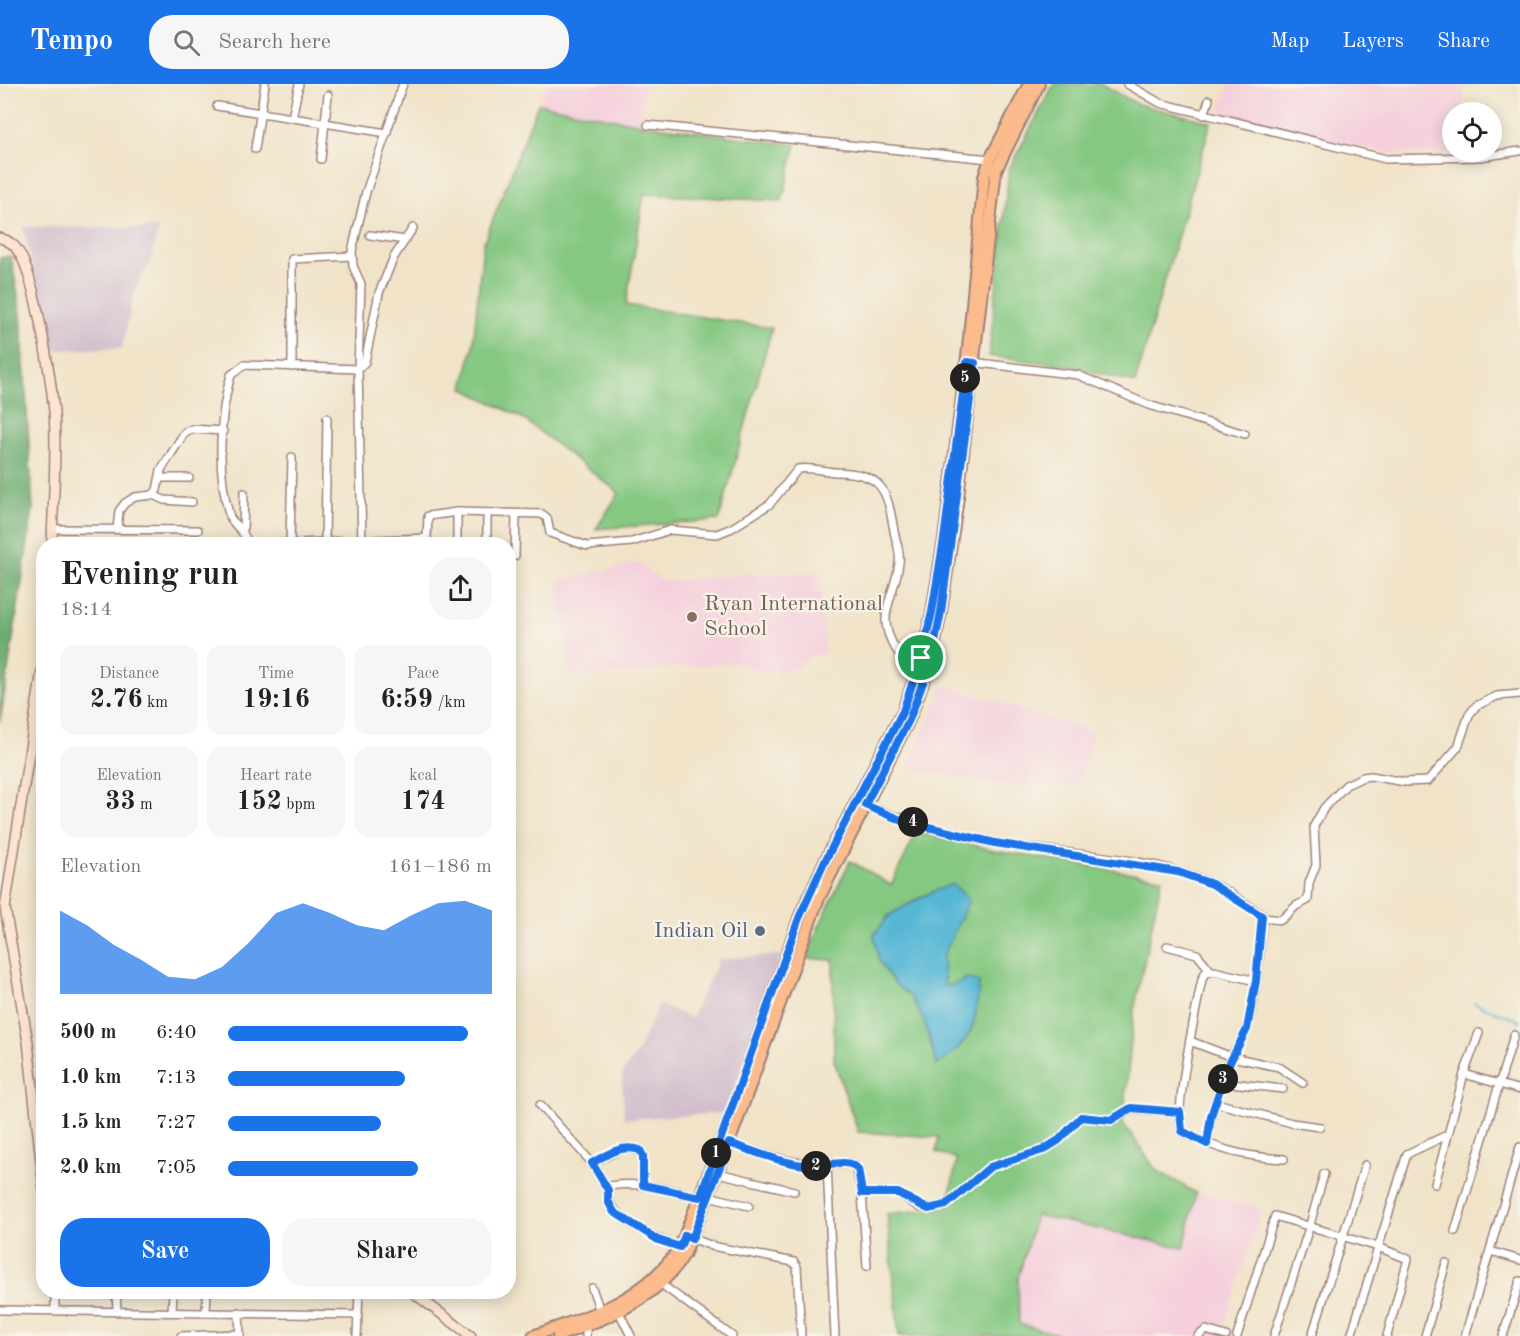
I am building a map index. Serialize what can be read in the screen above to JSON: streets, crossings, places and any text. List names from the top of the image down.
{
  "places": ["Ryan International School", "Indian Oil"],
  "page": {
    "header": "Tempo",
    "search": "Search here",
    "nav": ["Map", "Layers", "Share"],
    "pins": [
      "5",
      "4",
      "3",
      "1",
      "2"
    ],
    "heading": ["Evening run", "18:14"],
    "stats": [
      ["Distance", "2.76 km"],
      ["Time", "19:16"],
      ["Pace", "6:59 /km"],
      ["Elevation", "33 m"],
      ["Heart rate", "152 bpm"],
      ["kcal", "174"]
    ],
    "chart": ["Elevation", "161–186 m"],
    "list": [
      {
        "name": "500 m",
        "note": "6:40"
      },
      {
        "name": "1.0 km",
        "note": "7:13"
      },
      {
        "name": "1.5 km",
        "note": "7:27"
      },
      {
        "name": "2.0 km",
        "note": "7:05"
      }
    ],
    "buttons": ["Save", "Share"]
  }
}
